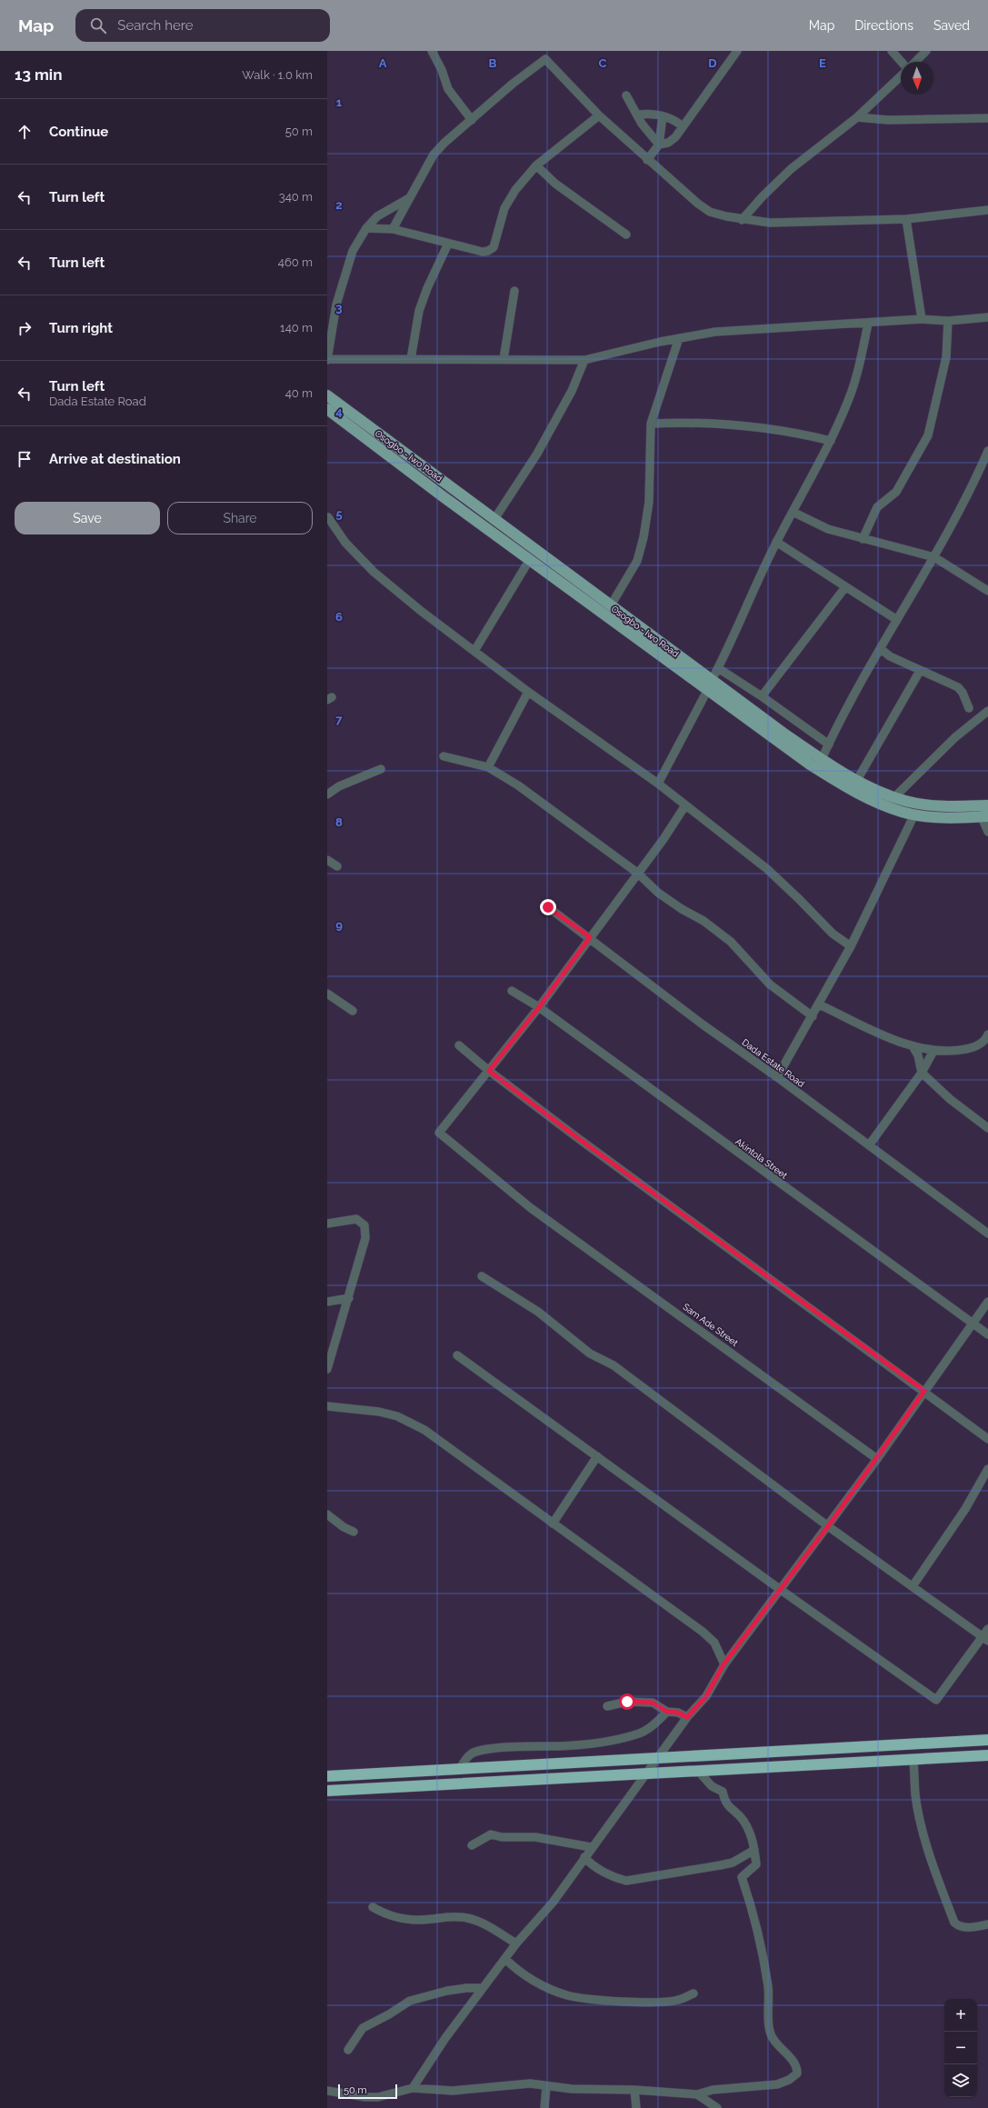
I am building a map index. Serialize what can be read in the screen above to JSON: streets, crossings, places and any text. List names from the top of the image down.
{
  "streets": {
    "main road": ["Osogbo - Iwo Road"],
    "street": ["Dada Estate Road", "Akintola Street", "Sam Ade Street"]
  },
  "scale_bar": "50 m",
  "north": "bottom",
  "page": {
    "header": "Map",
    "search": "Search here",
    "nav": ["Map", "Directions", "Saved"],
    "heading": ["13 min", "Walk · 1.0 km"],
    "list": [
      ["Continue", "50 m"],
      ["Turn left", "340 m"],
      ["Turn left", "460 m"],
      ["Turn right", "140 m"],
      ["Turn left", "Dada Estate Road", "40 m"],
      "Arrive at destination"
    ],
    "buttons": ["Save", "Share"],
    "map_buttons": ["+", "−"],
    "scale": "50 m"
  },
  "grid": {
    "columns": [
      "A",
      "B",
      "C",
      "D",
      "E"
    ],
    "rows": [
      "1",
      "2",
      "3",
      "4",
      "5",
      "6",
      "7",
      "8",
      "9"
    ]
  }
}
